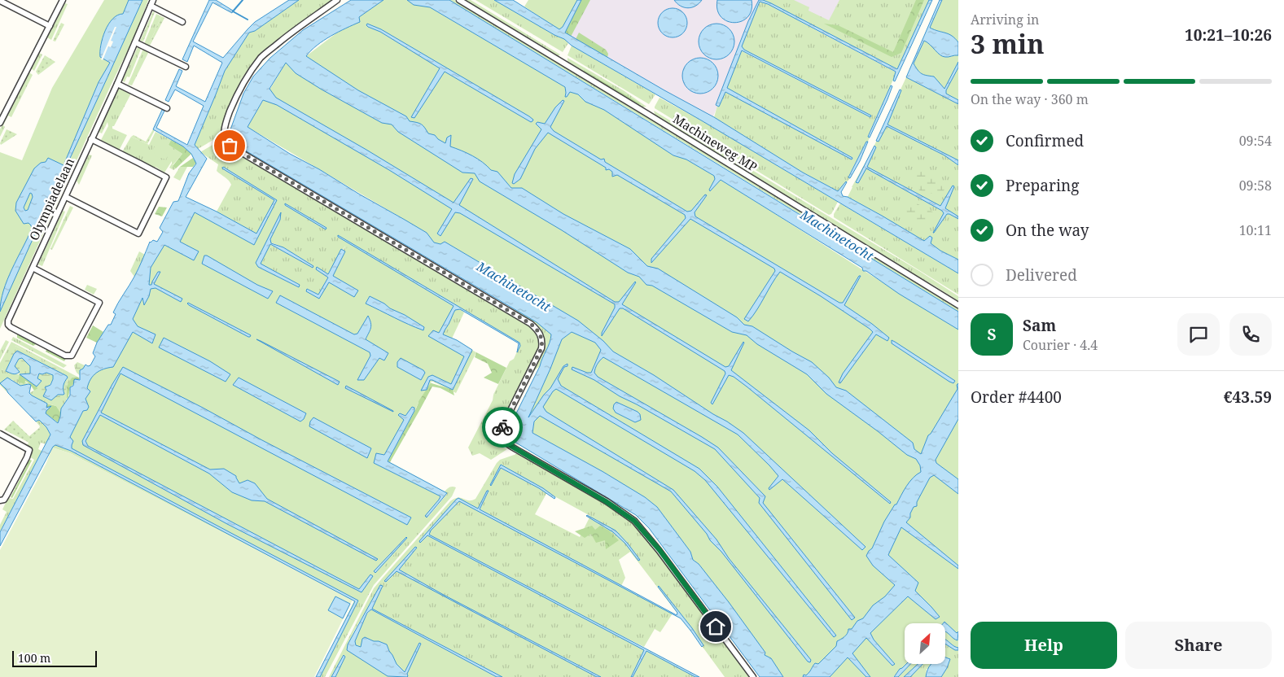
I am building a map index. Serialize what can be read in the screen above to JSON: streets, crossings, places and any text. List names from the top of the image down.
{
  "streets": {
    "street": ["Machineweg MP", "Olympiadelaan"]
  },
  "water": ["Machinetocht"],
  "scale_bar": "100 m",
  "north": "top right",
  "page": {
    "heading": ["3 min", "Arriving in", "10:21–10:26"],
    "panel": [
      "Sam",
      "Courier · 4.4",
      "Order #4400",
      "€43.59"
    ],
    "bar": "On the way · 360 m",
    "list": [
      ["Confirmed", "09:54"],
      ["Preparing", "09:58"],
      ["On the way", "10:11"],
      "Delivered"
    ],
    "round": "S",
    "buttons": ["Help", "Share"],
    "scale": "100 m"
  }
}
